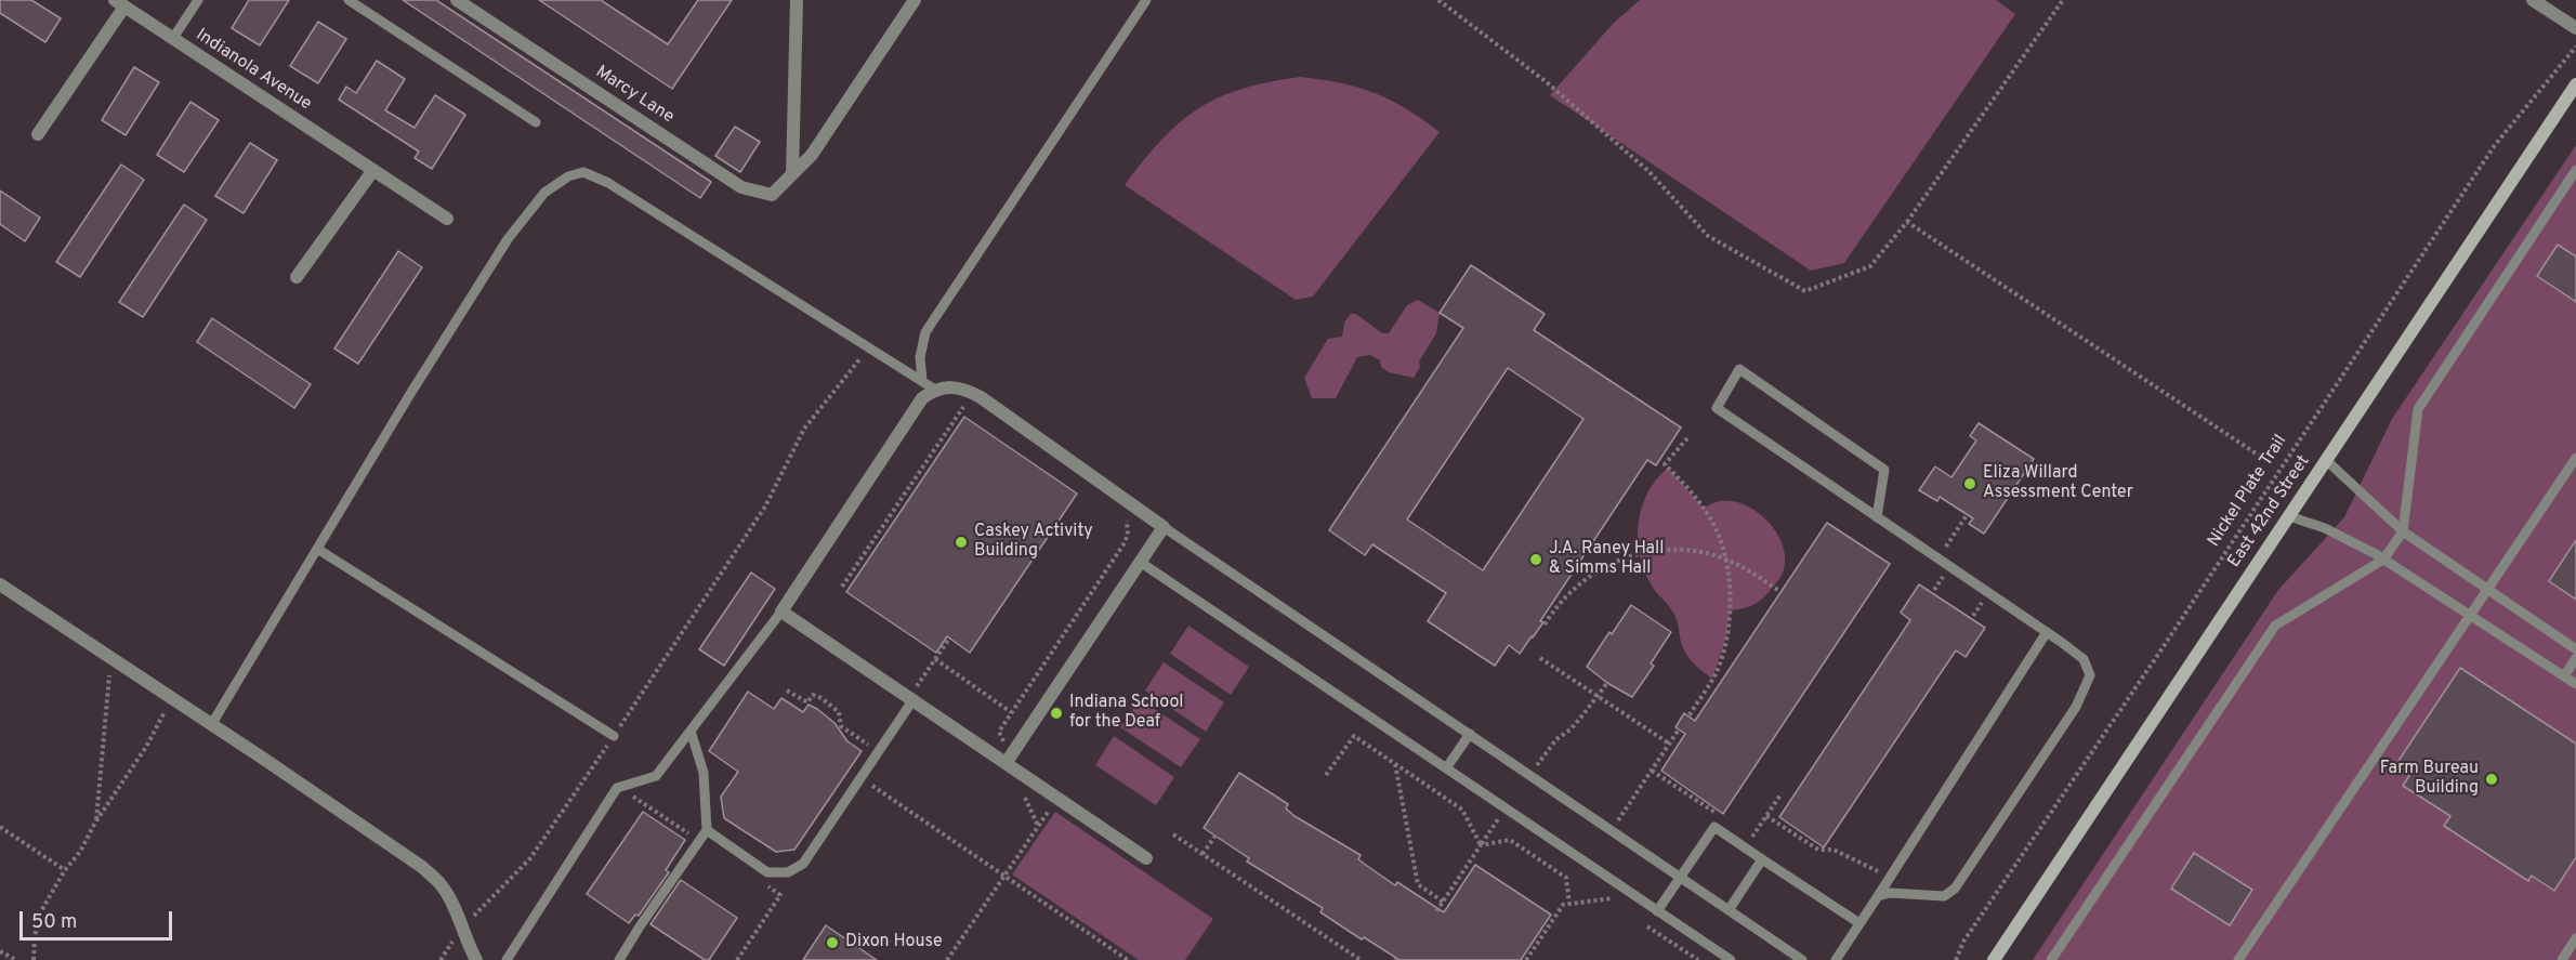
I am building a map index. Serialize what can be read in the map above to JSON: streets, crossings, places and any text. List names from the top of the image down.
{
  "streets": {
    "street": ["Indianola Avenue", "Marcy Lane", "East 42nd Street"],
    "path": ["Nickel Plate Trail"]
  },
  "places": [
    "Eliza Willard Assessment Center",
    "Caskey Activity Building",
    "J.A. Raney Hall & Simms Hall",
    "Indiana School for the Deaf",
    "Farm Bureau Building",
    "Dixon House"
  ],
  "scale_bar": "50 m"
}
